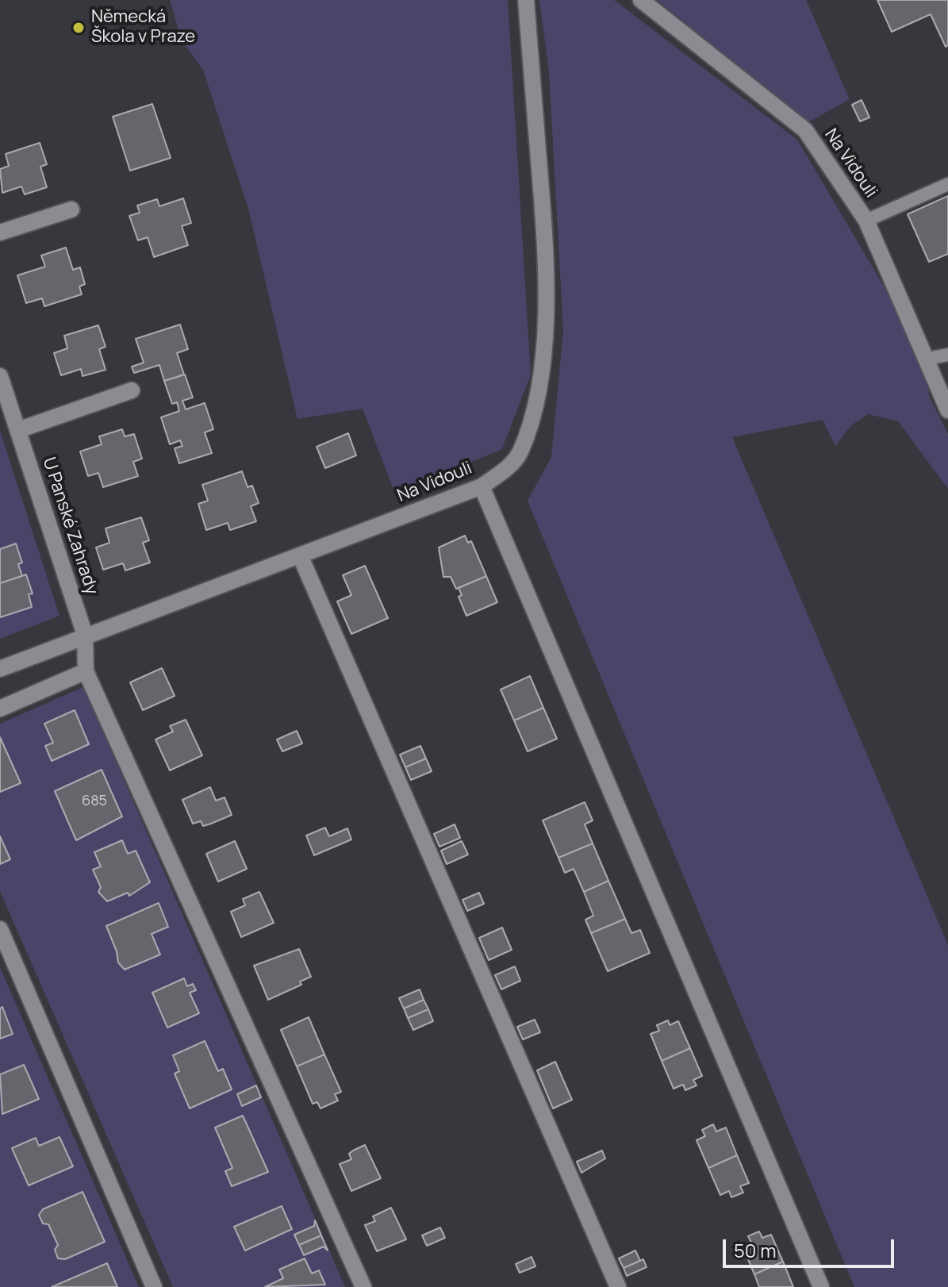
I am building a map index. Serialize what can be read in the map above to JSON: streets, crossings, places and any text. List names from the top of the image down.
{
  "streets": {
    "street": ["Na Vidouli", "U Panské Zahrady"]
  },
  "crossings": [
    ["Na Vidouli", "U Panské Zahrady"]
  ],
  "places": ["Německá Škola v Praze"],
  "house_numbers": ["685"],
  "scale_bar": "50 m"
}
